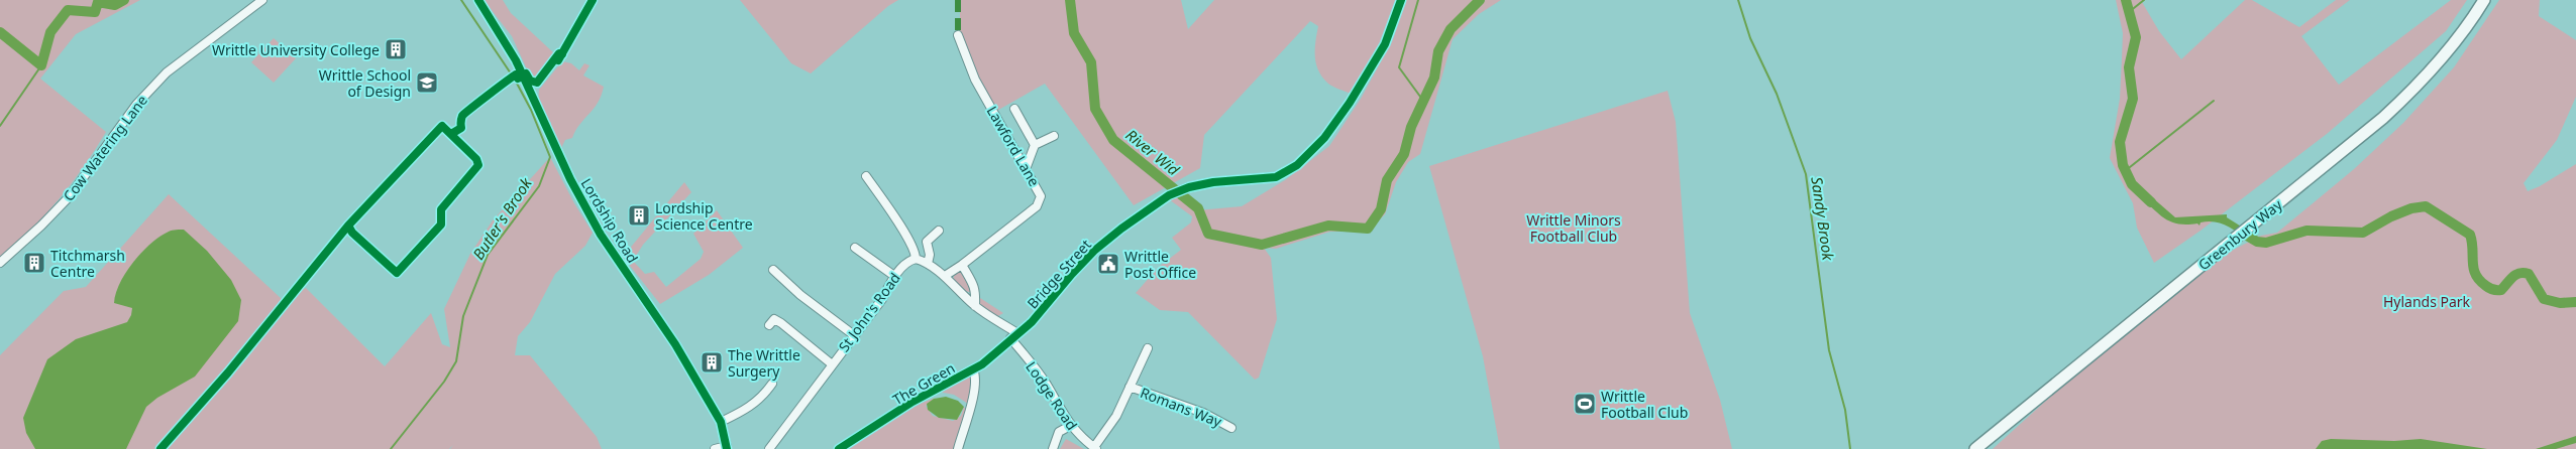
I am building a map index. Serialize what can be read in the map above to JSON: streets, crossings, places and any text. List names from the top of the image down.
{
  "streets": {
    "highway": ["Greenbury Way"],
    "street": [
      "Lawford Lane",
      "Cow Watering Lane",
      "Lordship Road",
      "Bridge Street",
      "St John's Road",
      "The Green",
      "Lodge Road",
      "Romans Way"
    ]
  },
  "crossings": [
    ["Lawford Lane", "Lodge Road"],
    ["Bridge Street", "The Green"],
    ["Bridge Street", "Lodge Road"],
    ["St John's Road", "Lodge Road"],
    ["The Green", "Lodge Road"],
    ["Lodge Road", "Romans Way"]
  ],
  "water": ["River Wid", "Butler's Brook", "Sandy Brook"],
  "parks": ["Writtle Minors Football Club", "Hylands Park"],
  "places": {
    "building": [
      "Writtle University College",
      "Lordship Science Centre",
      "Titchmarsh Centre",
      "The Writtle Surgery"
    ],
    "school or university": ["Writtle School of Design"],
    "public building": ["Writtle Post Office"],
    "sports": ["Writtle Football Club"]
  }
}
